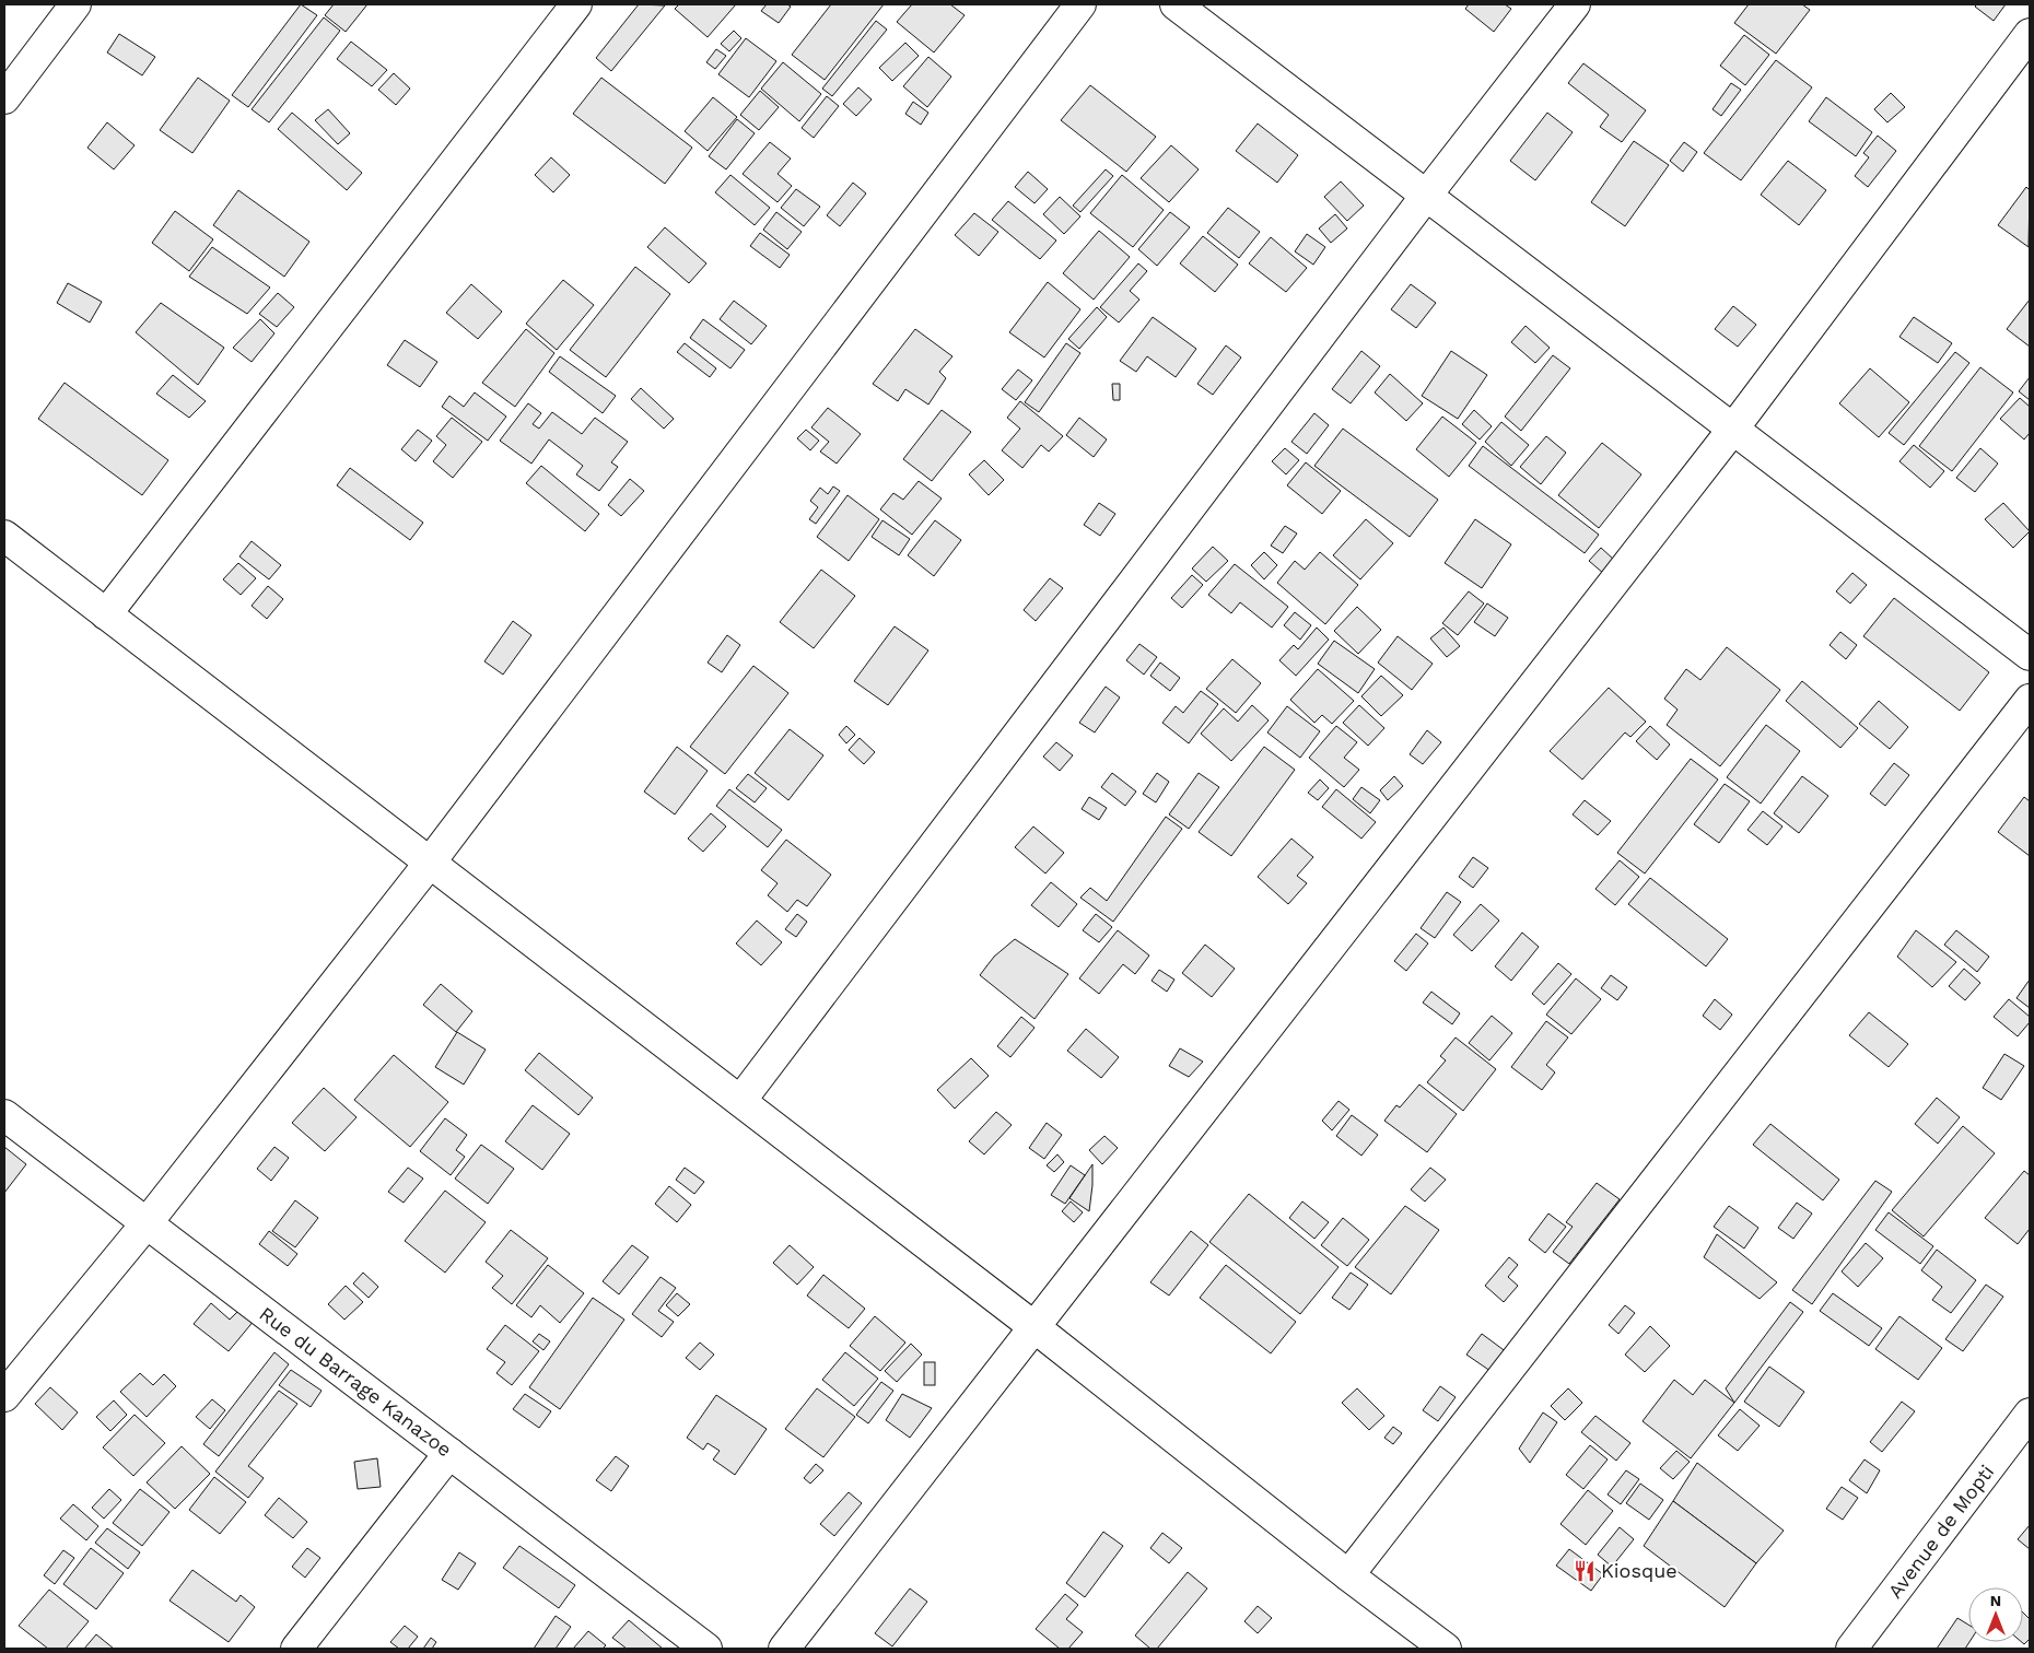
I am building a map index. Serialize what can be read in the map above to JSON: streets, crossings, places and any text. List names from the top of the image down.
{
  "streets": {
    "street": ["Rue du Barrage Kanazoe", "Avenue de Mopti"]
  },
  "places": {
    "restaurant": ["Kiosque"]
  },
  "north": "top"
}
